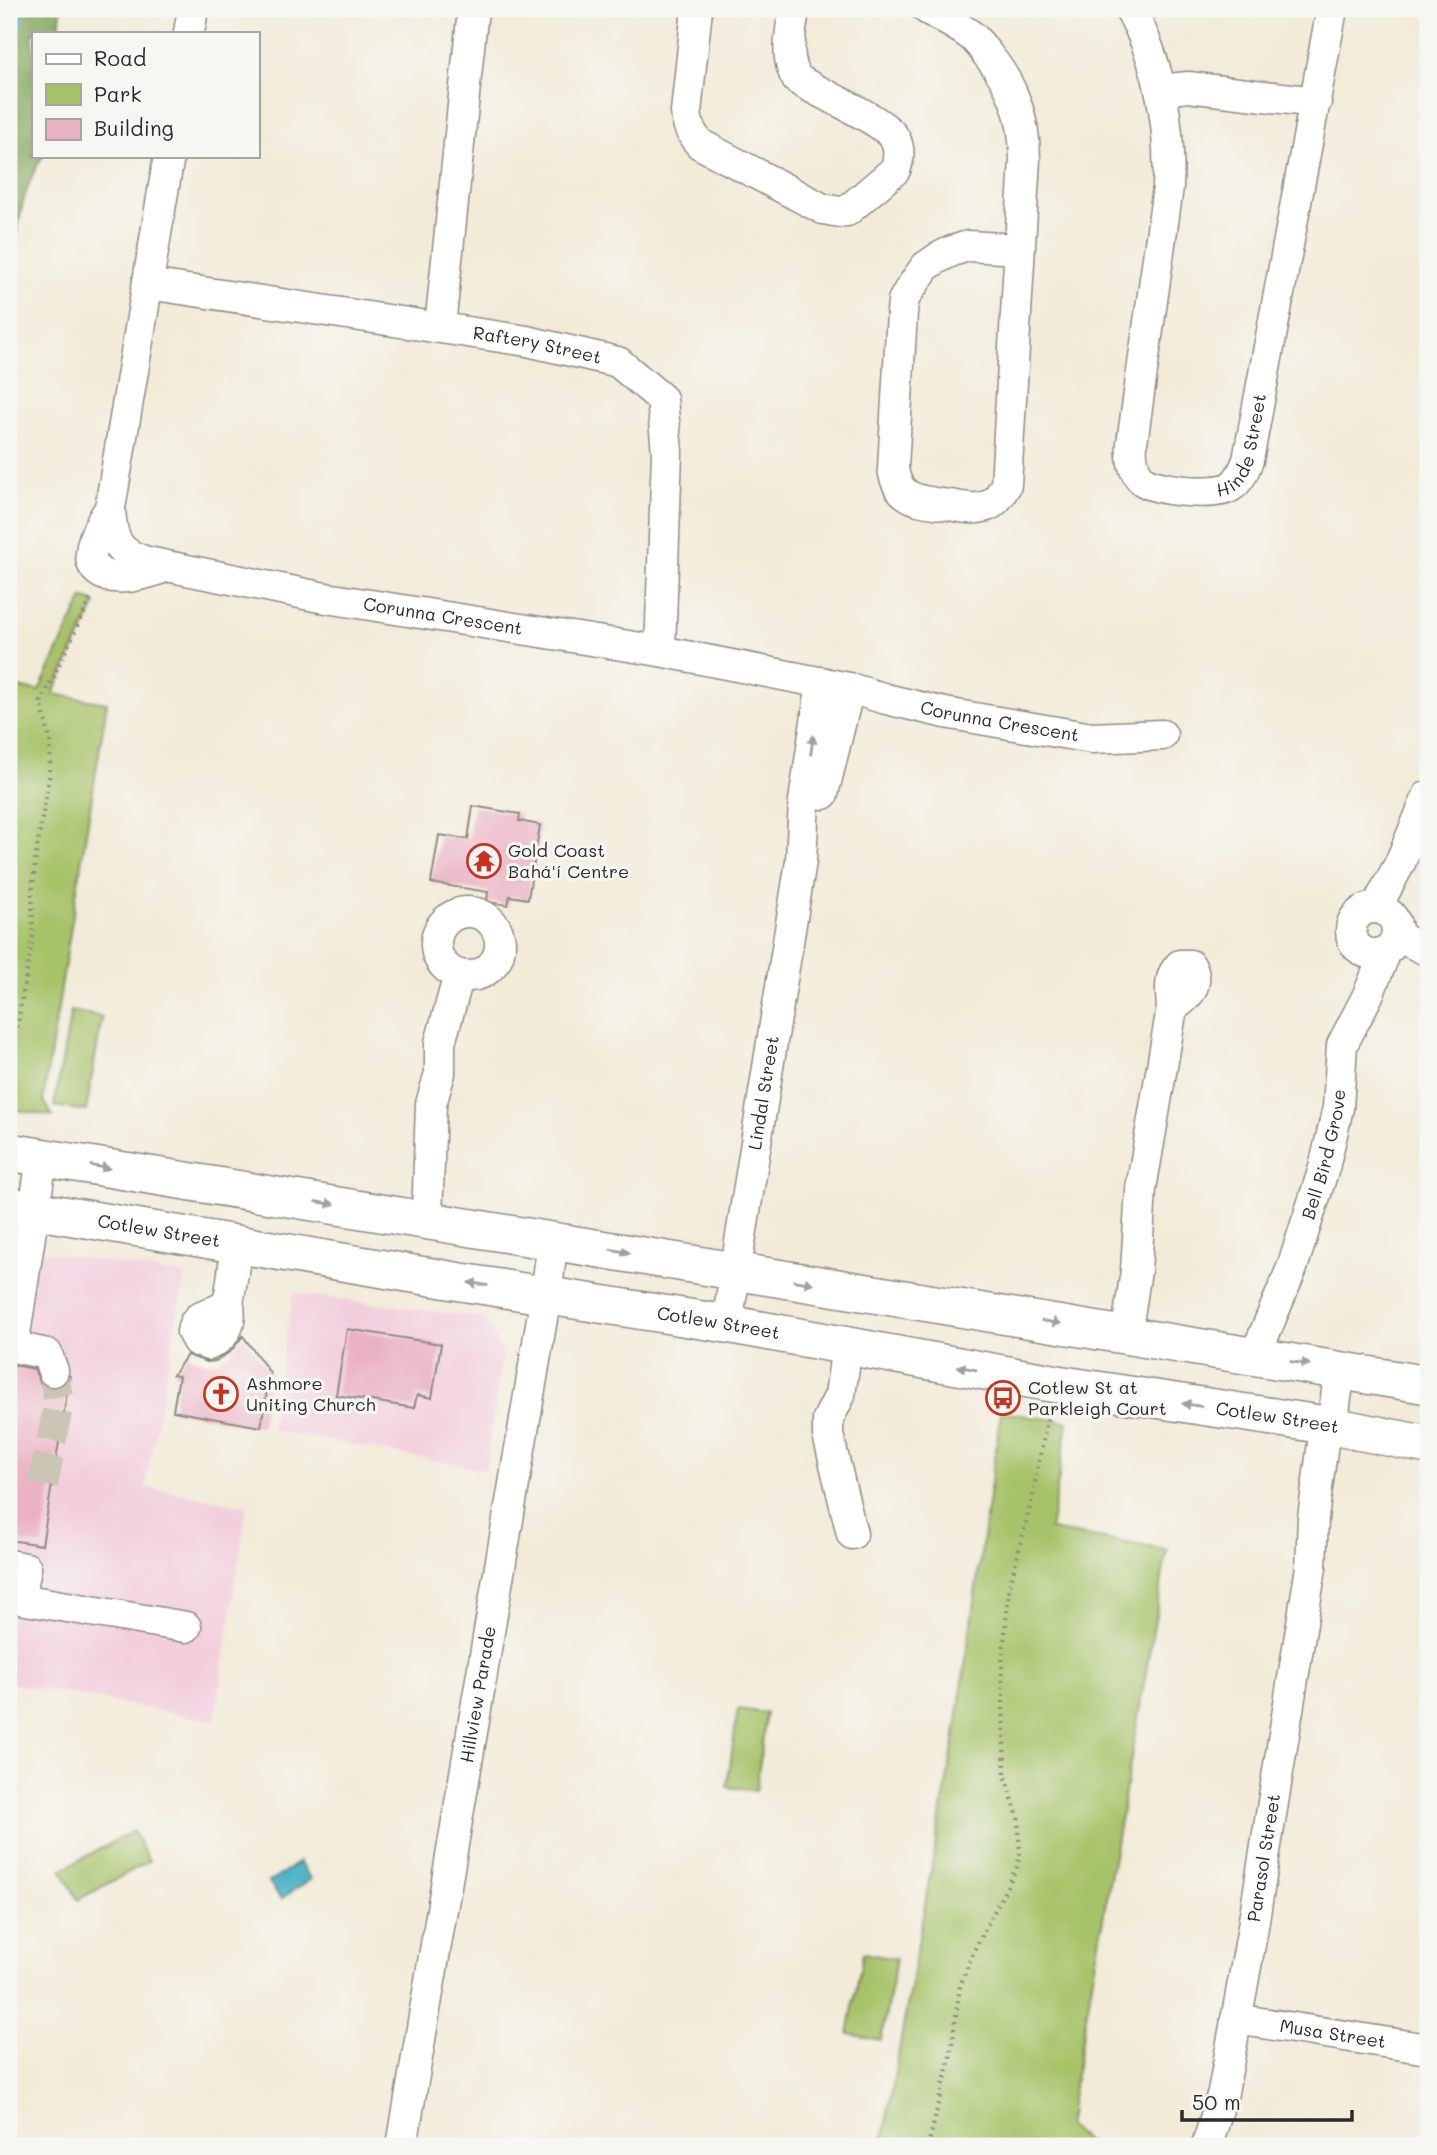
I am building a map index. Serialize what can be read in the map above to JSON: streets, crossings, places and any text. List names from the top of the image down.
{
  "streets": {
    "main road": ["Cotlew Street"],
    "street": [
      "Raftery Street",
      "Hinde Street",
      "Corunna Crescent",
      "Lindal Street",
      "Bell Bird Grove",
      "Hillview Parade",
      "Parasol Street",
      "Musa Street"
    ]
  },
  "crossings": [
    ["Raftery Street", "Corunna Crescent"],
    ["Corunna Crescent", "Lindal Street"],
    ["Lindal Street", "Cotlew Street"],
    ["Cotlew Street", "Hillview Parade"],
    ["Cotlew Street", "Parasol Street"],
    ["Parasol Street", "Musa Street"]
  ],
  "places": {
    "temple": ["Gold Coast Bahá'í Centre"],
    "church": ["Ashmore Uniting Church"],
    "bus stop": ["Cotlew St at Parkleigh Court"]
  },
  "legend": ["Road", "Park", "Building"],
  "scale_bar": "50 m"
}
